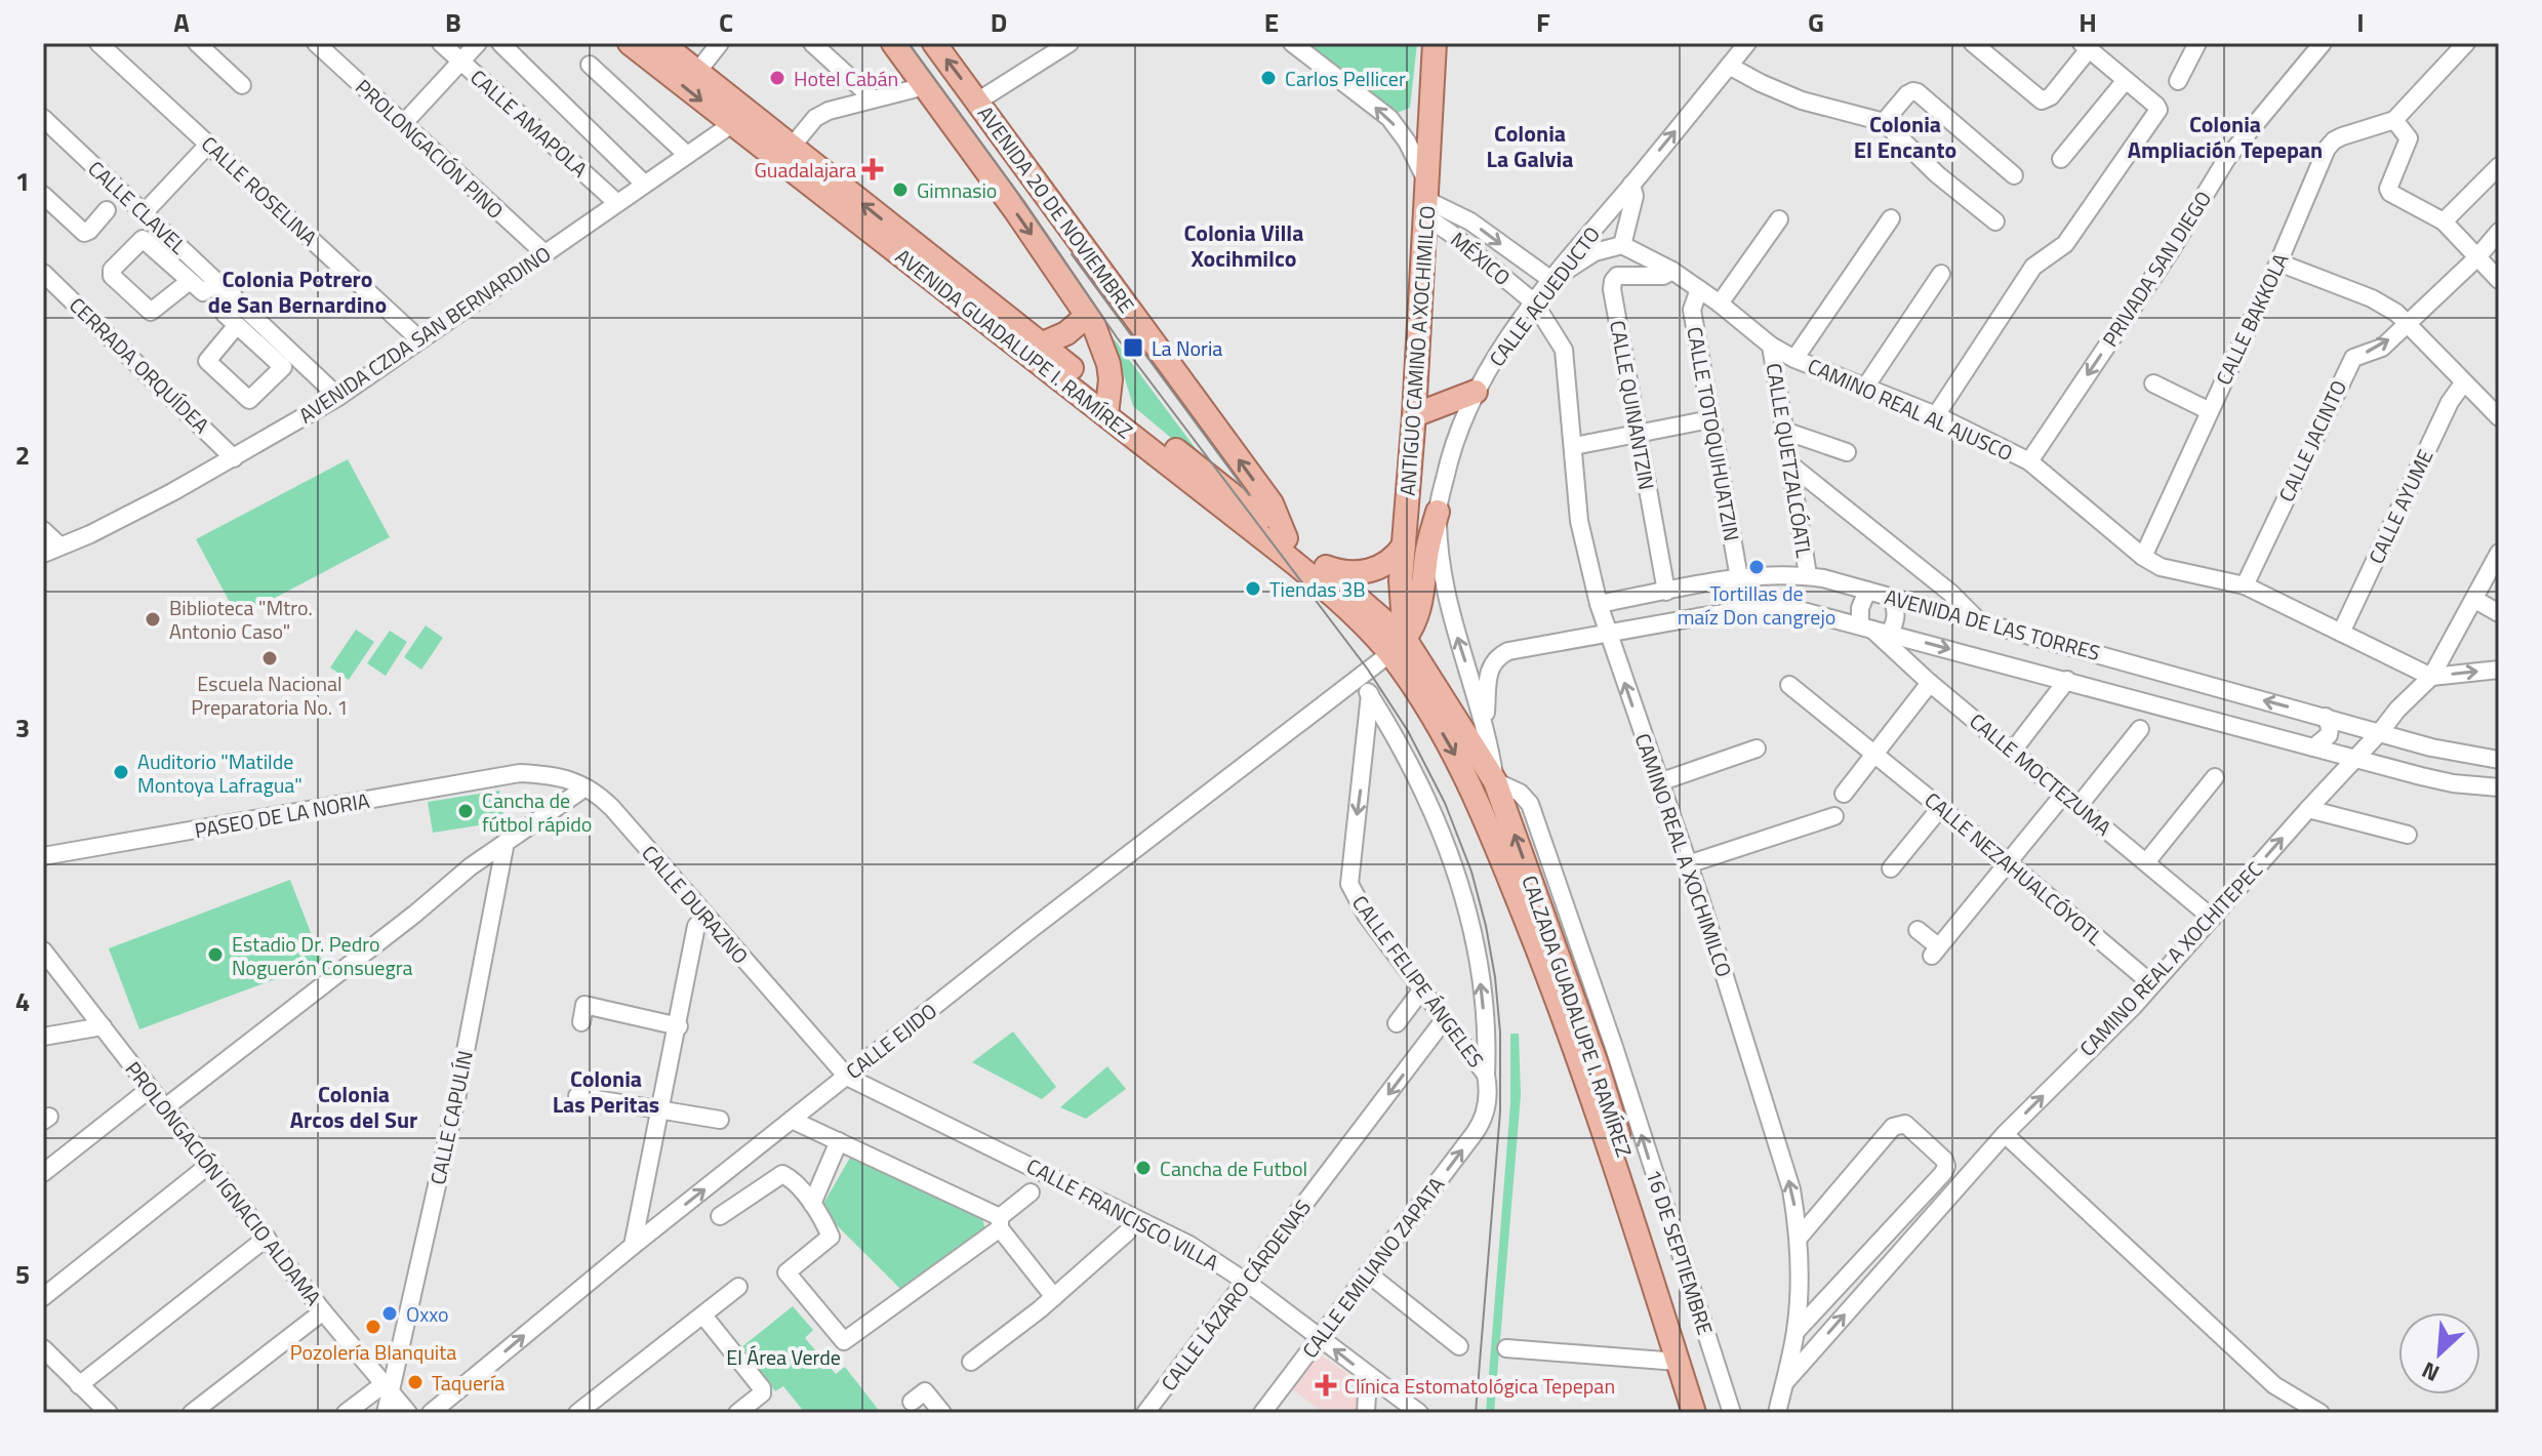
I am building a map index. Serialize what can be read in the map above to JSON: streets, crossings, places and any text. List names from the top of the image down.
{
  "streets": {
    "main road": [
      "AVENIDA 20 DE NOVIEMBRE",
      "AVENIDA GUADALUPE I. RAMÍREZ",
      "ANTIGUO CAMINO A XOCHIMILCO",
      "CALZADA GUADALUPE I. RAMÍREZ"
    ],
    "street": [
      "CALLE AMAPOLA",
      "PROLONGACIÓN PINO",
      "CALLE ROSELINA",
      "CALLE CLAVEL",
      "MÉXICO",
      "PRIVADA SAN DIEGO",
      "CALLE ACUEDUCTO",
      "CALLE BAKKOLA",
      "AVENIDA CZDA SAN BERNARDINO",
      "CERRADA ORQUÍDEA",
      "CALLE QUINANTZIN",
      "CAMINO REAL AL AJUSCO",
      "CALLE TOTOQUIHUATZIN",
      "CALLE JACINTO",
      "CALLE QUETZALCÓATL",
      "CALLE AYUME",
      "AVENIDA DE LAS TORRES",
      "CALLE MOCTEZUMA",
      "PASEO DE LA NORIA",
      "CAMINO REAL A XOCHIMILCO",
      "CALLE NEZAHUALCÓYOTL",
      "CALLE DURAZNO",
      "CAMINO REAL A XOCHITEPEC",
      "CALLE FELIPE ÁNGELES",
      "CALLE EJIDO",
      "CALLE CAPULÍN",
      "PROLONGACIÓN IGNACIO ALDAMA",
      "CALLE FRANCISCO VILLA",
      "16 DE SEPTIEMBRE",
      "CALLE EMILIANO ZAPATA",
      "CALLE LÁZARO CÁRDENAS"
    ]
  },
  "crossings": [
    ["CALLE AMAPOLA", "AVENIDA CZDA SAN BERNARDINO"],
    ["PROLONGACIÓN PINO", "AVENIDA CZDA SAN BERNARDINO"],
    ["CALLE ROSELINA", "AVENIDA CZDA SAN BERNARDINO"],
    ["CALLE CLAVEL", "AVENIDA CZDA SAN BERNARDINO"],
    ["AVENIDA 20 DE NOVIEMBRE", "AVENIDA GUADALUPE I. RAMÍREZ"],
    ["MÉXICO", "CALLE ACUEDUCTO"],
    ["MÉXICO", "ANTIGUO CAMINO A XOCHIMILCO"],
    ["MÉXICO", "CAMINO REAL A XOCHIMILCO"],
    ["PRIVADA SAN DIEGO", "CAMINO REAL AL AJUSCO"],
    ["CALLE ACUEDUCTO", "AVENIDA DE LAS TORRES"],
    ["CALLE ACUEDUCTO", "CAMINO REAL A XOCHIMILCO"],
    ["CALLE ACUEDUCTO", "CALZADA GUADALUPE I. RAMÍREZ"],
    ["CALLE ACUEDUCTO", "16 DE SEPTIEMBRE"],
    ["CALLE BAKKOLA", "CAMINO REAL AL AJUSCO"],
    ["AVENIDA CZDA SAN BERNARDINO", "AVENIDA GUADALUPE I. RAMÍREZ"],
    ["AVENIDA CZDA SAN BERNARDINO", "CERRADA ORQUÍDEA"],
    ["AVENIDA GUADALUPE I. RAMÍREZ", "ANTIGUO CAMINO A XOCHIMILCO"],
    ["AVENIDA GUADALUPE I. RAMÍREZ", "CALZADA GUADALUPE I. RAMÍREZ"],
    ["AVENIDA GUADALUPE I. RAMÍREZ", "CALLE EJIDO"],
    ["ANTIGUO CAMINO A XOCHIMILCO", "CALZADA GUADALUPE I. RAMÍREZ"],
    ["ANTIGUO CAMINO A XOCHIMILCO", "CALLE EJIDO"],
    ["CALLE QUINANTZIN", "CAMINO REAL AL AJUSCO"],
    ["CALLE QUINANTZIN", "AVENIDA DE LAS TORRES"],
    ["CAMINO REAL AL AJUSCO", "CALLE TOTOQUIHUATZIN"],
    ["CAMINO REAL AL AJUSCO", "CALLE JACINTO"],
    ["CAMINO REAL AL AJUSCO", "CALLE QUETZALCÓATL"],
    ["CAMINO REAL AL AJUSCO", "CALLE AYUME"],
    ["CAMINO REAL AL AJUSCO", "CAMINO REAL A XOCHITEPEC"],
    ["CALLE TOTOQUIHUATZIN", "AVENIDA DE LAS TORRES"],
    ["CALLE QUETZALCÓATL", "AVENIDA DE LAS TORRES"],
    ["AVENIDA DE LAS TORRES", "CALLE MOCTEZUMA"],
    ["AVENIDA DE LAS TORRES", "CAMINO REAL A XOCHIMILCO"],
    ["AVENIDA DE LAS TORRES", "CAMINO REAL A XOCHITEPEC"],
    ["CALLE MOCTEZUMA", "CAMINO REAL A XOCHITEPEC"],
    ["PASEO DE LA NORIA", "CALLE DURAZNO"],
    ["CAMINO REAL A XOCHIMILCO", "CAMINO REAL A XOCHITEPEC"],
    ["CALLE NEZAHUALCÓYOTL", "CAMINO REAL A XOCHITEPEC"],
    ["CALLE DURAZNO", "CALLE EJIDO"],
    ["CALLE DURAZNO", "CALLE FRANCISCO VILLA"],
    ["CALLE FELIPE ÁNGELES", "CALLE EMILIANO ZAPATA"],
    ["CALLE FELIPE ÁNGELES", "CALLE LÁZARO CÁRDENAS"],
    ["CALZADA GUADALUPE I. RAMÍREZ", "CALLE EJIDO"],
    ["CALZADA GUADALUPE I. RAMÍREZ", "16 DE SEPTIEMBRE"],
    ["CALLE EJIDO", "CALLE FRANCISCO VILLA"],
    ["CALLE CAPULÍN", "PROLONGACIÓN IGNACIO ALDAMA"],
    ["CALLE FRANCISCO VILLA", "CALLE EMILIANO ZAPATA"],
    ["CALLE FRANCISCO VILLA", "CALLE LÁZARO CÁRDENAS"]
  ],
  "one_way": [
    "CALLE ACUEDUCTO",
    "CALLE JACINTO",
    "CAMINO REAL A XOCHIMILCO",
    "CAMINO REAL A XOCHITEPEC",
    "CALLE EMILIANO ZAPATA",
    "CALLE LÁZARO CÁRDENAS"
  ],
  "districts": [
    "Colonia El Encanto",
    "Colonia Ampliación Tepepan",
    "Colonia La Galvia",
    "Colonia Villa Xocihmilco",
    "Colonia Potrero de San Bernardino",
    "Colonia Las Peritas",
    "Colonia Arcos del Sur"
  ],
  "parks": ["El Área Verde"],
  "places": {
    "other": [
      "Hotel Cabán",
      "Carlos Pellicer",
      "Gimnasio",
      "Tortillas de maíz Don cangrejo",
      "Tiendas 3B",
      "Biblioteca \"Mtro. Antonio Caso\"",
      "Escuela Nacional Preparatoria No. 1",
      "Auditorio \"Matilde Montoya Lafragua\"",
      "Cancha de fútbol rápido",
      "Estadio Dr. Pedro Noguerón Consuegra",
      "Cancha de Futbol",
      "Oxxo",
      "Pozolería Blanquita",
      "Taquería"
    ],
    "health": ["Guadalajara", "Clínica Estomatológica Tepepan"],
    "transit": ["La Noria"]
  },
  "north": "bottom left",
  "grid": {
    "columns": [
      "A",
      "B",
      "C",
      "D",
      "E",
      "F",
      "G",
      "H",
      "I"
    ],
    "rows": [
      "1",
      "2",
      "3",
      "4",
      "5"
    ]
  }
}
